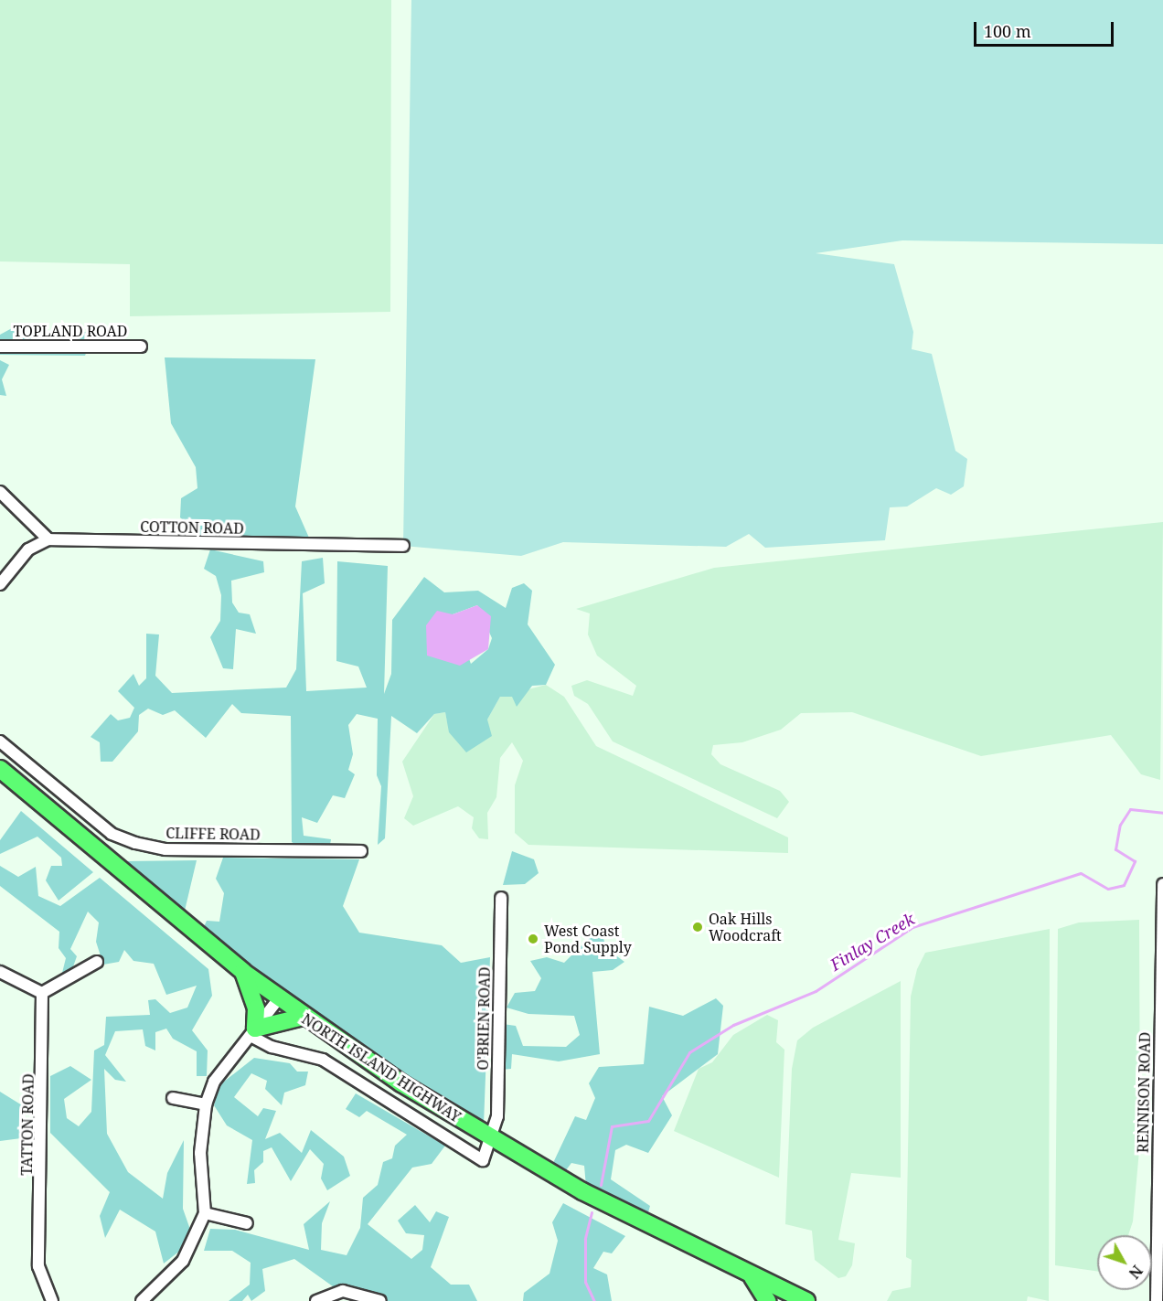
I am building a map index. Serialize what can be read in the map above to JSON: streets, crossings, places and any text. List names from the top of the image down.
{
  "streets": {
    "main road": ["NORTH ISLAND HIGHWAY"],
    "street": [
      "TOPLAND ROAD",
      "COTTON ROAD",
      "CLIFFE ROAD",
      "O'BRIEN ROAD",
      "RENNISON ROAD",
      "TATTON ROAD"
    ]
  },
  "crossings": [
    ["O'BRIEN ROAD", "NORTH ISLAND HIGHWAY"]
  ],
  "water": ["Finlay Creek"],
  "places": ["Oak Hills Woodcraft", "West Coast Pond Supply"],
  "scale_bar": "100 m",
  "north": "bottom right"
}
